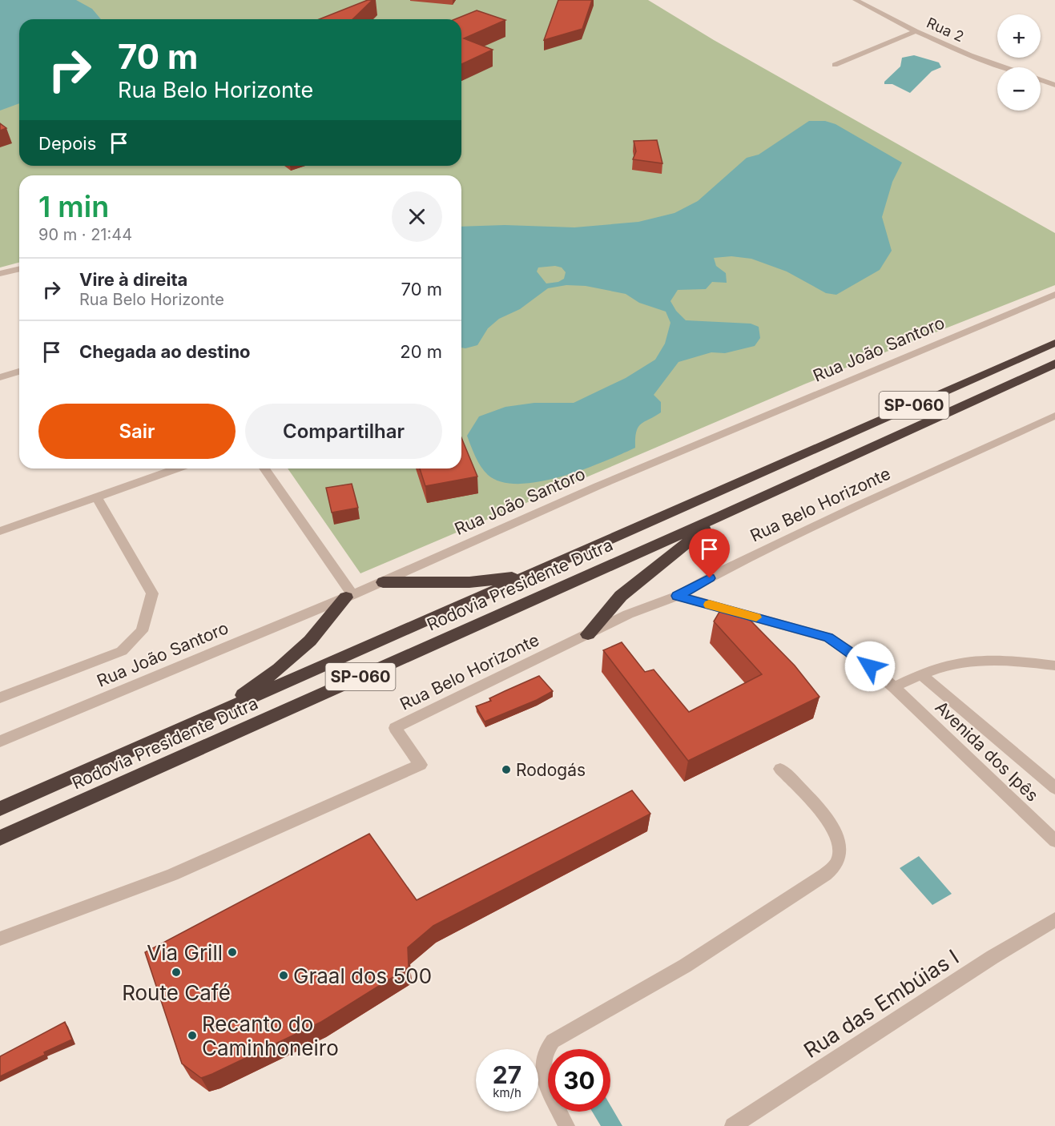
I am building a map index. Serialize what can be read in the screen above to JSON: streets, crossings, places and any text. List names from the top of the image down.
{
  "streets": {
    "highway": ["SP-060", "Rodovia Presidente Dutra"],
    "street": [
      "Rua 2",
      "Rua João Santoro",
      "Rua Belo Horizonte",
      "Avenida dos Ipês",
      "Rua das Embúias I"
    ]
  },
  "crossings": [
    ["Rua Belo Horizonte", "Avenida dos Ipês"]
  ],
  "places": [
    "Rodogás",
    "Via Grill",
    "Route Café",
    "Graal dos 500",
    "Recanto do Caminhoneiro"
  ],
  "page": {
    "map_buttons": ["+", "−"],
    "turn": ["70 m", "Rua Belo Horizonte"],
    "then": "Depois",
    "heading": ["1 min", "90 m · 21:44"],
    "list": [
      {
        "name": "Vire à direita",
        "note": "Rua Belo Horizonte",
        "value": "70 m"
      },
      {
        "name": "Chegada ao destino",
        "value": "20 m"
      }
    ],
    "buttons": ["Sair", "Compartilhar"],
    "speed": "27 km/h",
    "limit": "30"
  }
}
